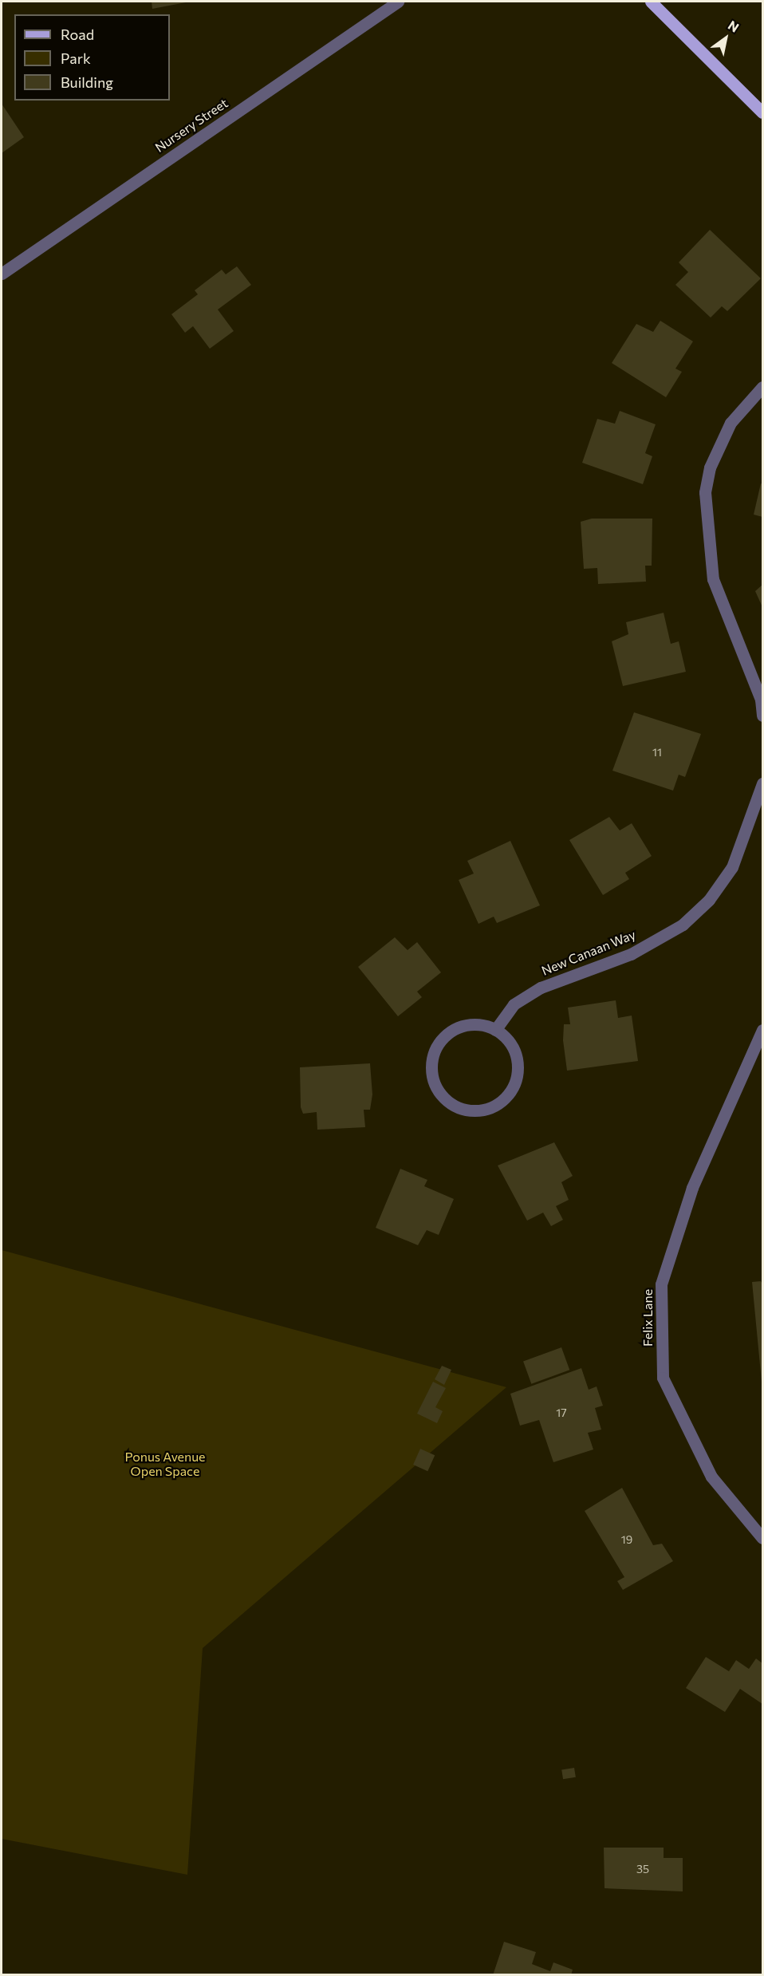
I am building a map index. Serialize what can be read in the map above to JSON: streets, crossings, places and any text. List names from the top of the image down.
{
  "streets": {
    "street": ["Nursery Street", "New Canaan Way", "Felix Lane"]
  },
  "parks": ["Ponus Avenue Open Space"],
  "house_numbers": [
    "11",
    "17",
    "19",
    "35"
  ],
  "legend": ["Road", "Park", "Building"],
  "north": "top right"
}
